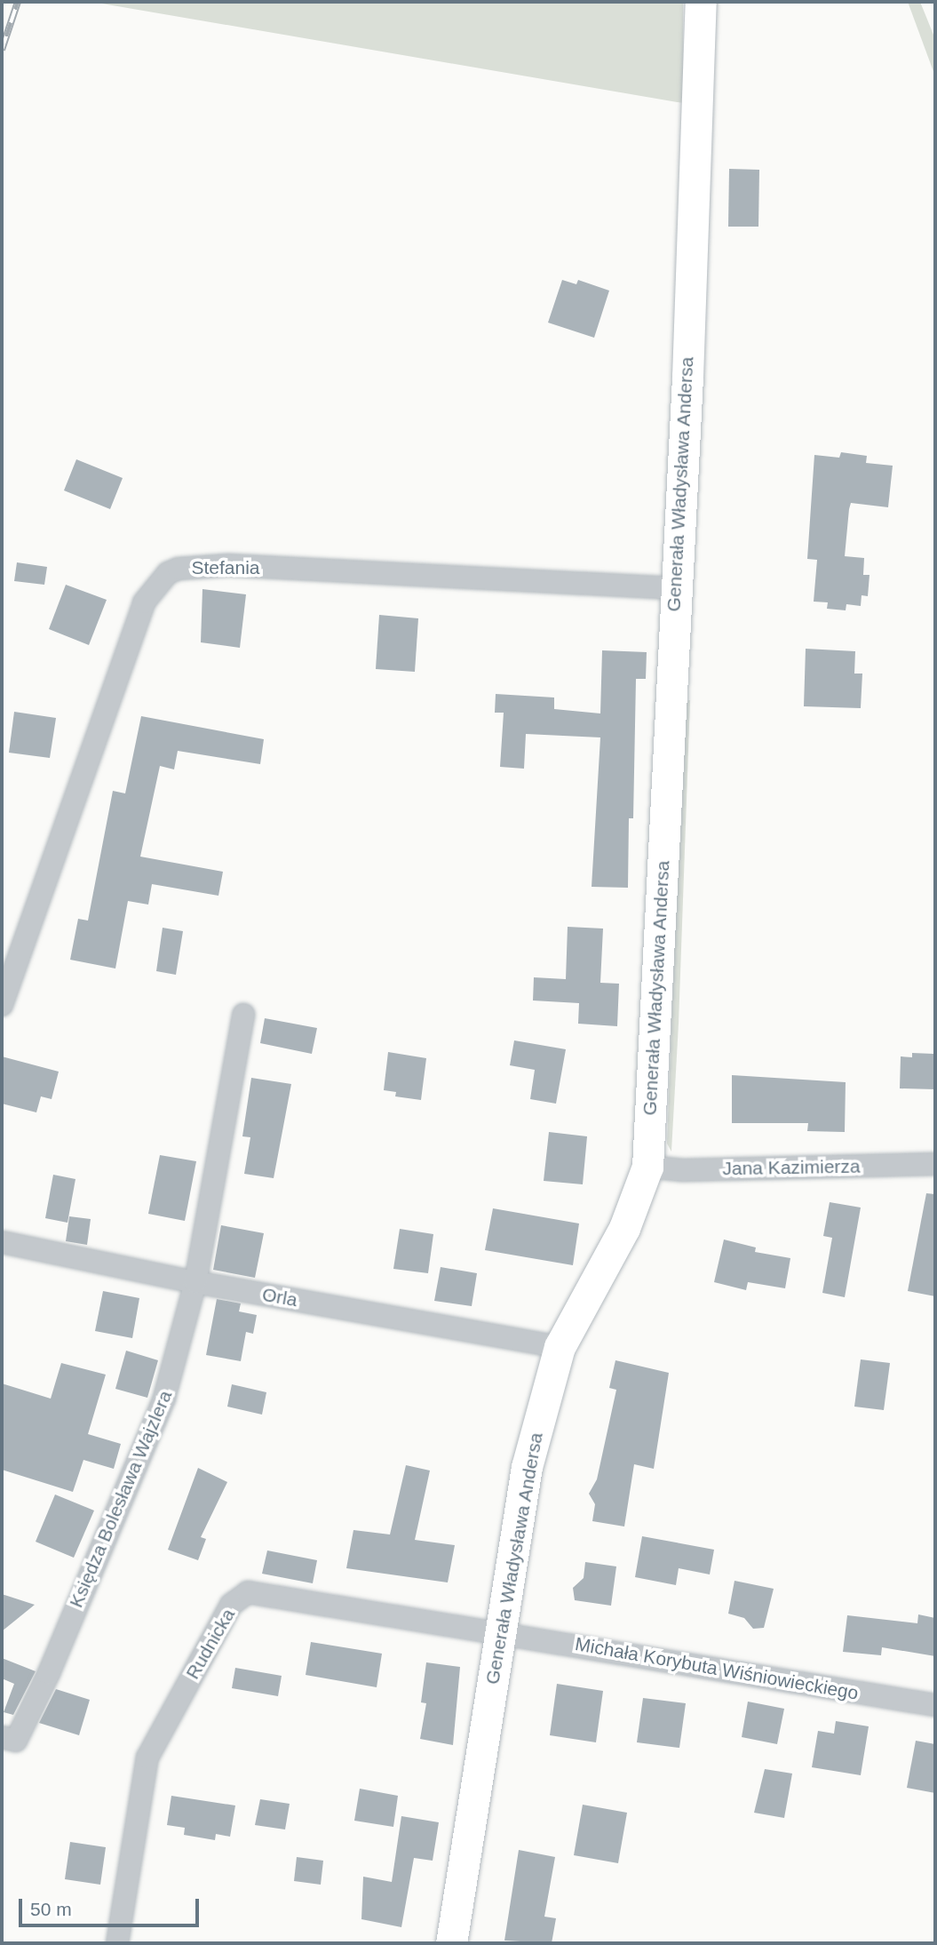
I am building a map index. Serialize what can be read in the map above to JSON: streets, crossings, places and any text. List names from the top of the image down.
{
  "streets": {
    "street": [
      "Generała Władysława Andersa",
      "Stefania",
      "Jana Kazimierza",
      "Orla",
      "Księdza Bolesława Wajzlera",
      "Rudnicka",
      "Michała Korybuta Wiśniowieckiego"
    ]
  },
  "crossings": [
    ["Generała Władysława Andersa", "Stefania"],
    ["Generała Władysława Andersa", "Jana Kazimierza"],
    ["Generała Władysława Andersa", "Orla"],
    ["Generała Władysława Andersa", "Rudnicka"],
    ["Generała Władysława Andersa", "Michała Korybuta Wiśniowieckiego"],
    ["Orla", "Księdza Bolesława Wajzlera"],
    ["Rudnicka", "Michała Korybuta Wiśniowieckiego"]
  ],
  "scale_bar": "50 m"
}
